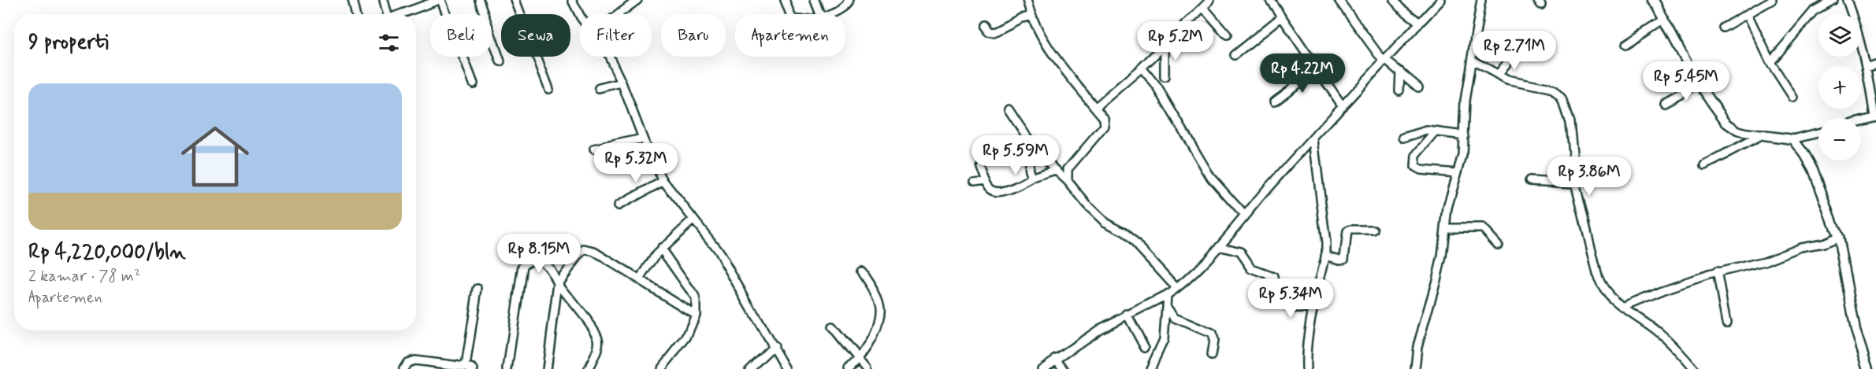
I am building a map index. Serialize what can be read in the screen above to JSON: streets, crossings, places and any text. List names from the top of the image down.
{
  "page": {
    "map_buttons": ["+", "−"],
    "chip": [
      "Beli",
      "Sewa",
      "Filter",
      "Baru",
      "Apartemen"
    ],
    "heading": "9 properti",
    "price": [
      "Rp 5.2M",
      "Rp 2.71M",
      "Rp 4.22M",
      "Rp 5.45M",
      "Rp 5.59M",
      "Rp 5.32M",
      "Rp 3.86M",
      "Rp 8.15M",
      "Rp 5.34M"
    ],
    "list": [
      {
        "name": "Rp 4,220,000/bln",
        "note": "2 kamar · 78 m² · Apartemen"
      }
    ]
  }
}
